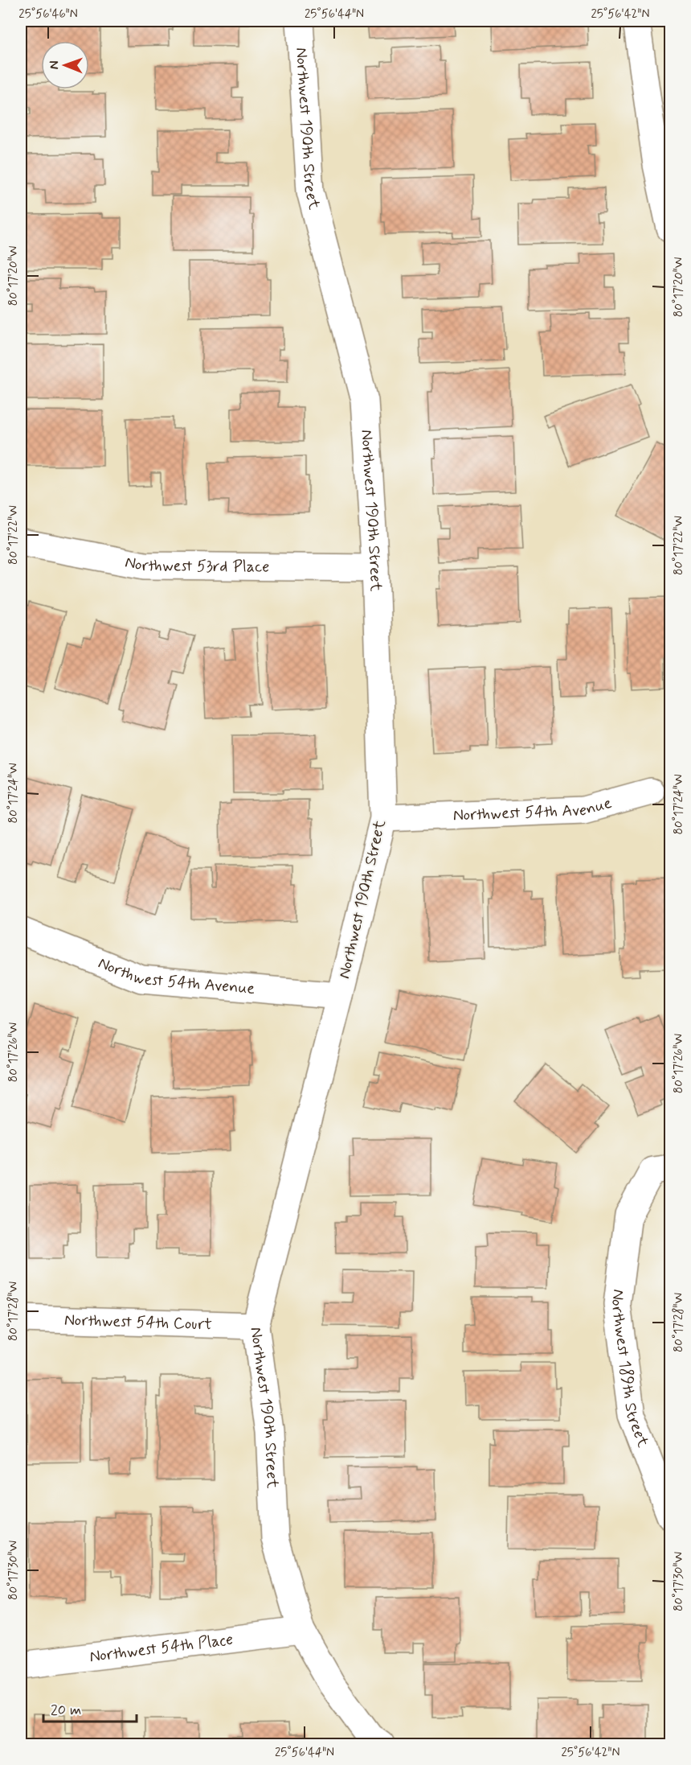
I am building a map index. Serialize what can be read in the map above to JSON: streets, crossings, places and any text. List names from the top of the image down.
{
  "streets": {
    "street": [
      "Northwest 190th Street",
      "Northwest 53rd Place",
      "Northwest 54th Avenue",
      "Northwest 54th Court",
      "Northwest 189th Street",
      "Northwest 54th Place"
    ]
  },
  "crossings": [
    ["Northwest 190th Street", "Northwest 53rd Place"],
    ["Northwest 190th Street", "Northwest 54th Avenue"],
    ["Northwest 190th Street", "Northwest 54th Court"],
    ["Northwest 190th Street", "Northwest 54th Place"]
  ],
  "scale_bar": "20 m",
  "north": "left",
  "coordinates": [
    "25°56'46\"N",
    "25°56'44\"N",
    "25°56'42\"N",
    "80°17'20\"W",
    "80°17'22\"W",
    "80°17'24\"W",
    "80°17'26\"W",
    "80°17'28\"W",
    "80°17'30\"W"
  ]
}
